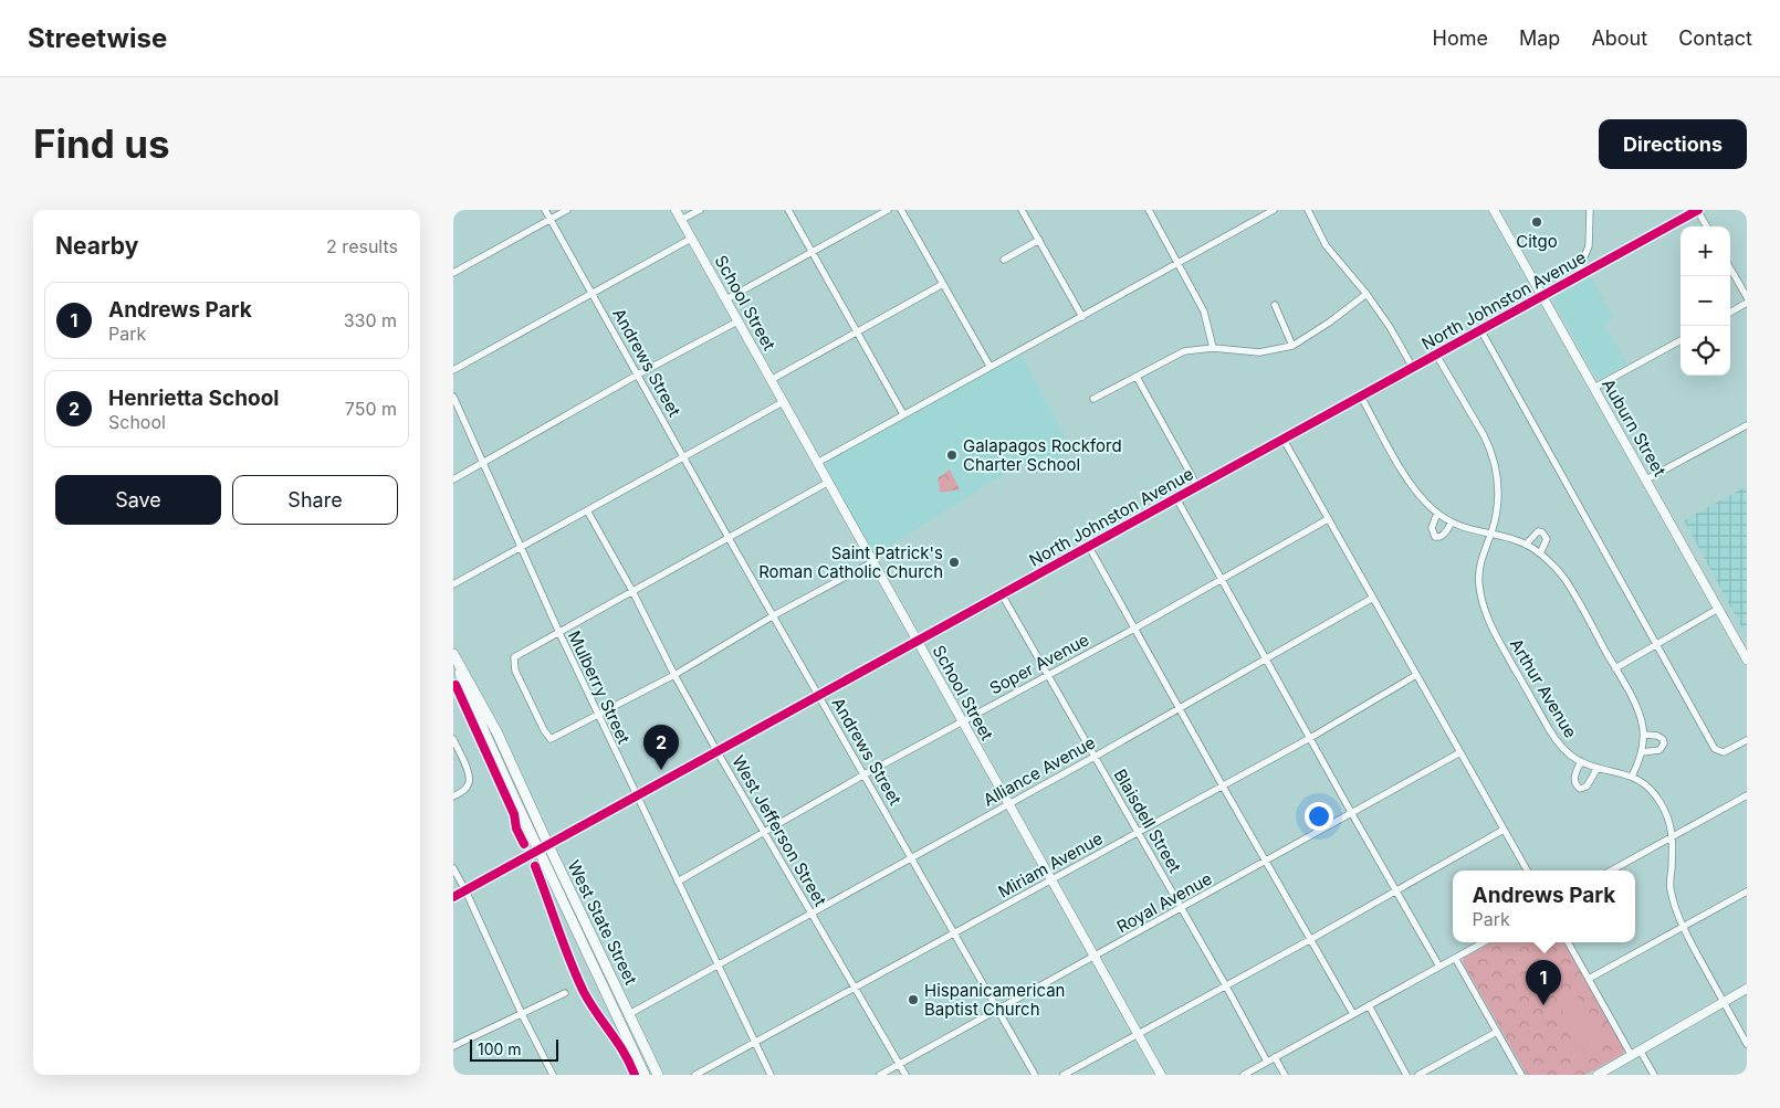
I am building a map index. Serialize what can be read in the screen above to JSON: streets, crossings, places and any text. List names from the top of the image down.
{
  "streets": {
    "main road": [
      "North Johnston Avenue",
      "School Street",
      "Auburn Street",
      "West State Street"
    ],
    "street": [
      "Andrews Street",
      "Soper Avenue",
      "Mulberry Street",
      "Arthur Avenue",
      "Alliance Avenue",
      "Blaisdell Street",
      "West Jefferson Street",
      "Miriam Avenue",
      "Royal Avenue"
    ]
  },
  "crossings": [
    ["North Johnston Avenue", "School Street"],
    ["North Johnston Avenue", "Andrews Street"],
    ["North Johnston Avenue", "Auburn Street"],
    ["North Johnston Avenue", "Mulberry Street"],
    ["North Johnston Avenue", "Arthur Avenue"],
    ["North Johnston Avenue", "Blaisdell Street"],
    ["North Johnston Avenue", "West Jefferson Street"],
    ["North Johnston Avenue", "West State Street"],
    ["School Street", "Soper Avenue"],
    ["School Street", "Alliance Avenue"],
    ["School Street", "Miriam Avenue"],
    ["School Street", "Royal Avenue"],
    ["Andrews Street", "Soper Avenue"],
    ["Andrews Street", "Alliance Avenue"],
    ["Andrews Street", "Miriam Avenue"],
    ["Andrews Street", "Royal Avenue"],
    ["Soper Avenue", "Mulberry Street"],
    ["Soper Avenue", "Blaisdell Street"],
    ["Soper Avenue", "West Jefferson Street"],
    ["Mulberry Street", "Alliance Avenue"],
    ["Mulberry Street", "Miriam Avenue"],
    ["Alliance Avenue", "Blaisdell Street"],
    ["Alliance Avenue", "West Jefferson Street"],
    ["Alliance Avenue", "West State Street"],
    ["Blaisdell Street", "Miriam Avenue"],
    ["Blaisdell Street", "Royal Avenue"],
    ["West Jefferson Street", "Miriam Avenue"],
    ["West Jefferson Street", "Royal Avenue"]
  ],
  "places": [
    "Citgo",
    "Galapagos Rockford Charter School",
    "Saint Patrick's Roman Catholic Church",
    "Hispanicamerican Baptist Church"
  ],
  "scale_bar": "100 m",
  "page": {
    "header": "Streetwise",
    "nav": [
      "Home",
      "Map",
      "About",
      "Contact"
    ],
    "buttons": [
      "Directions",
      ["Save", "Share"]
    ],
    "title": "Find us",
    "heading": ["Nearby", "2 results"],
    "map_buttons": ["+", "−"],
    "list": [
      {
        "mark": "1",
        "name": "Andrews Park",
        "note": "Park",
        "value": "330 m"
      },
      {
        "mark": "2",
        "name": "Henrietta School",
        "note": "School",
        "value": "750 m"
      }
    ],
    "pins": ["2", "1"],
    "popup": ["Andrews Park", "Park"],
    "scale": "100 m"
  }
}
